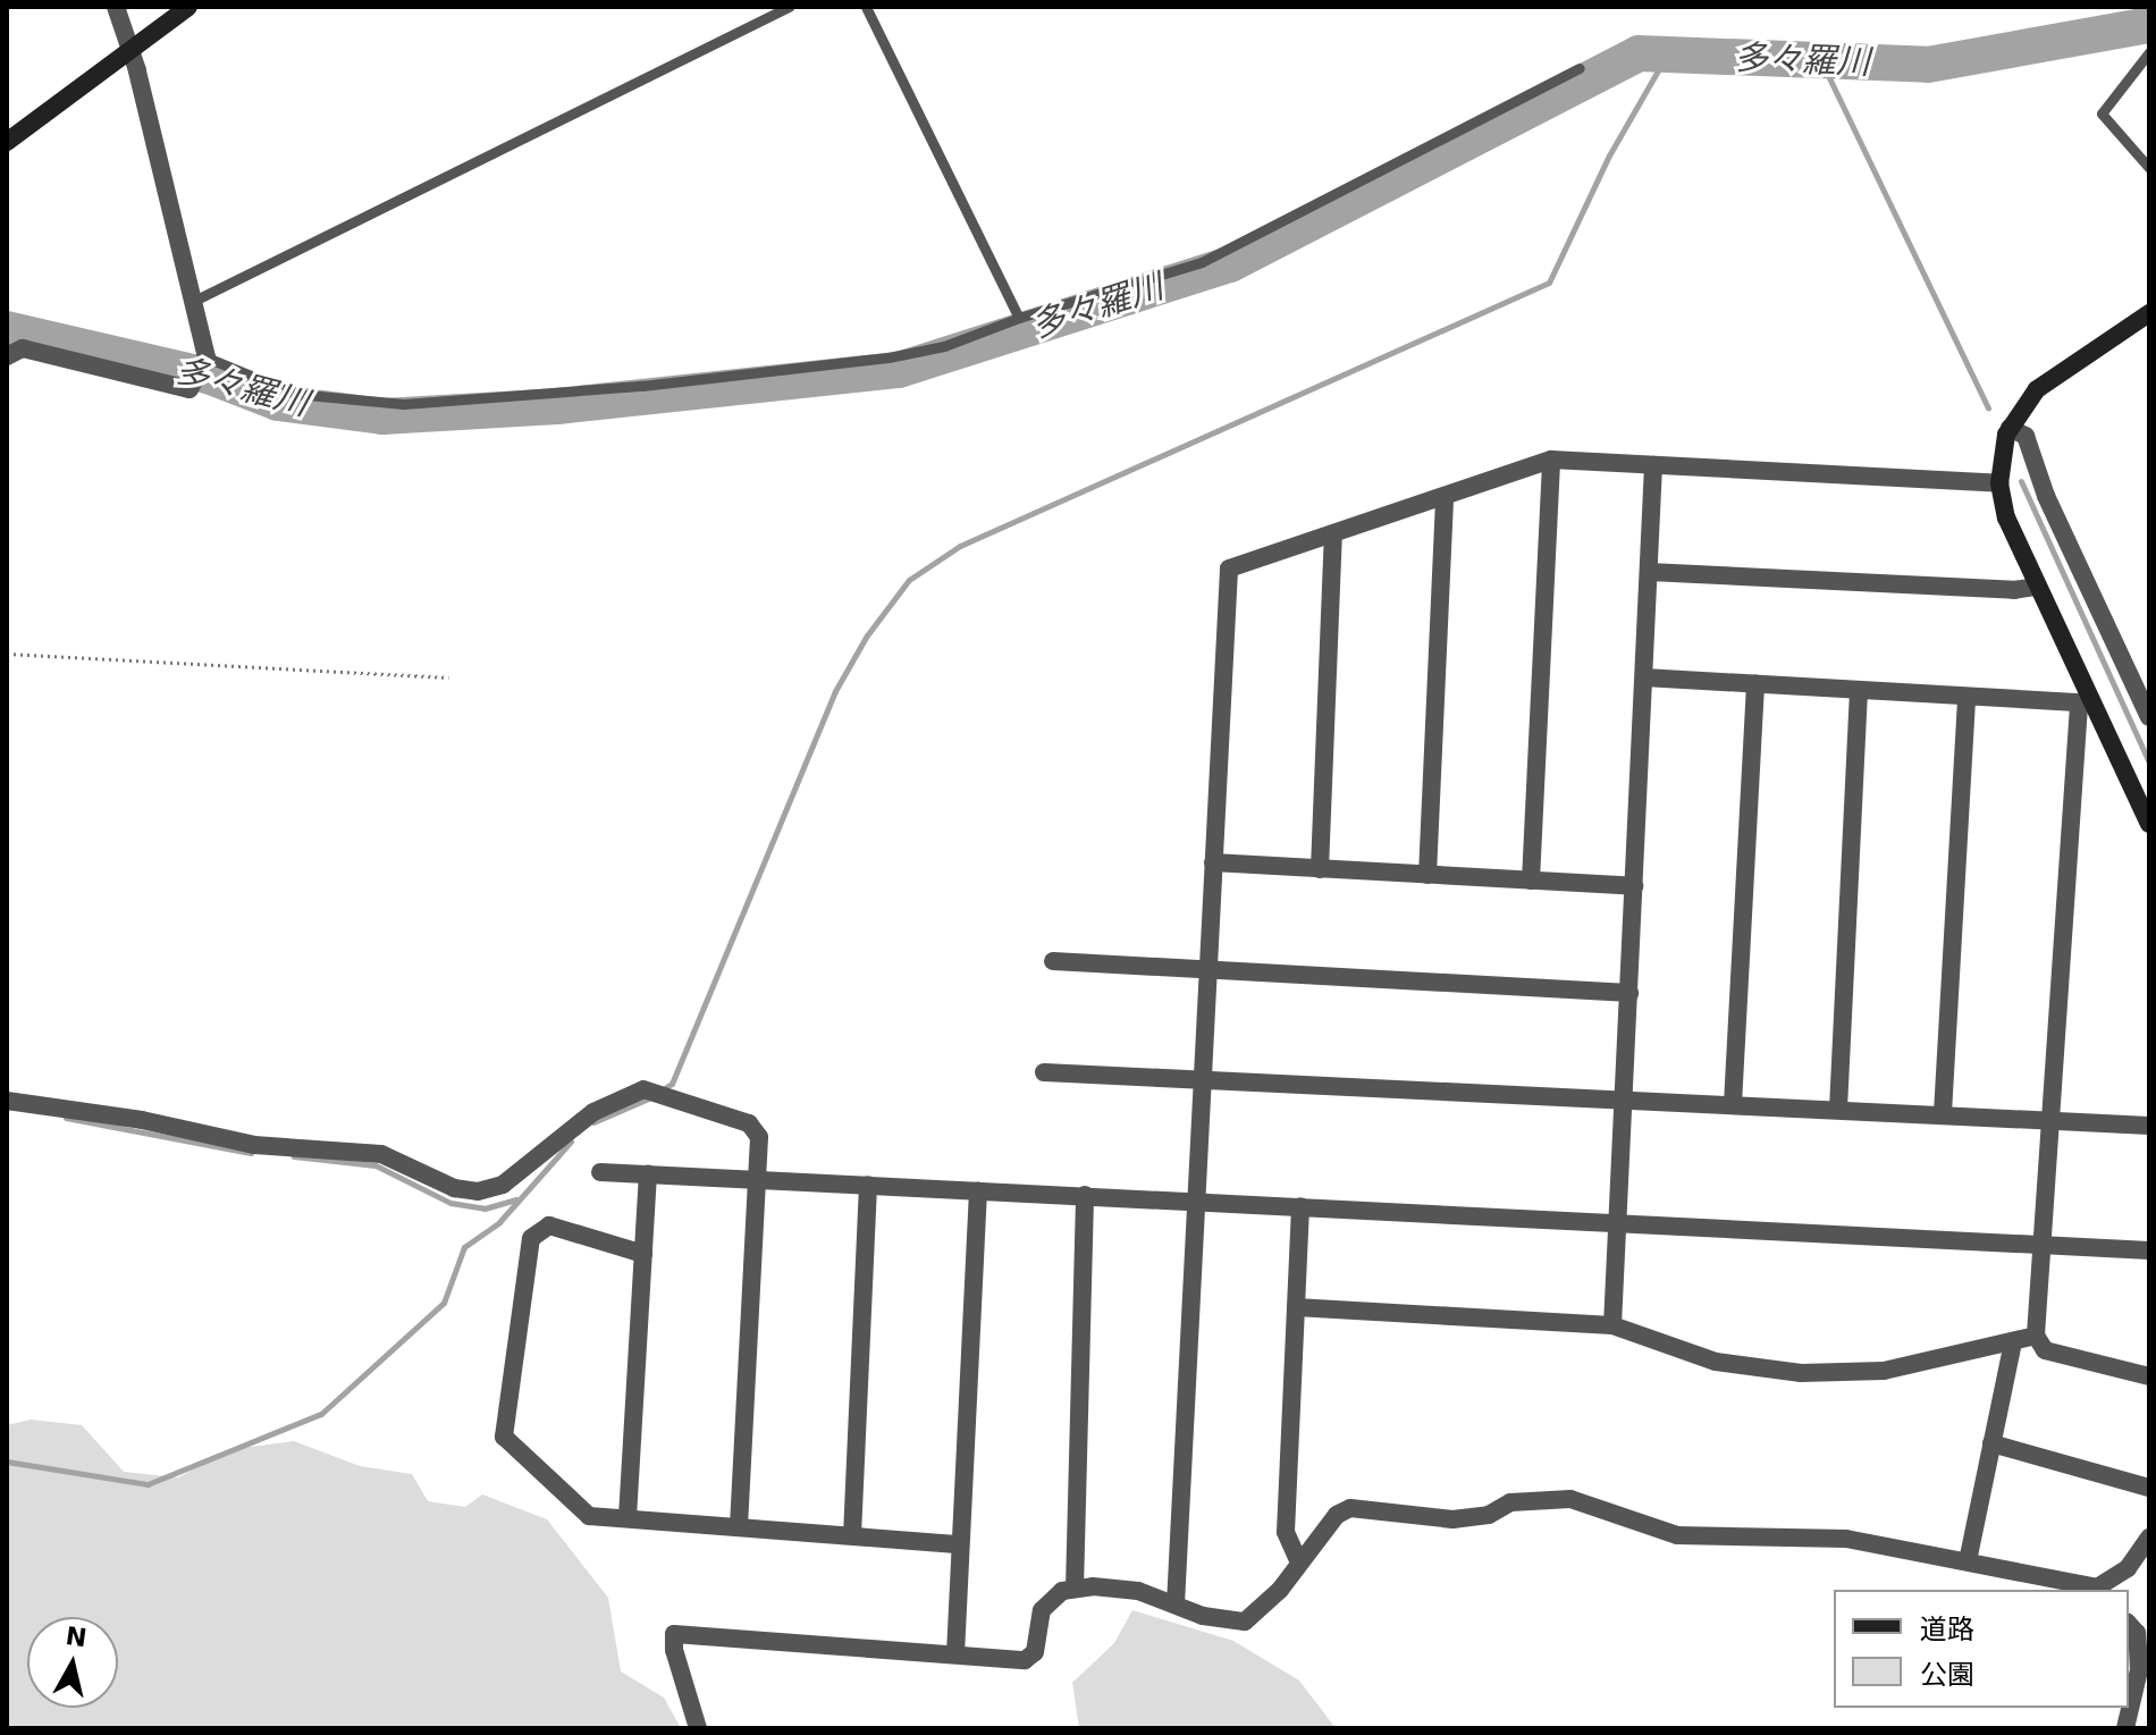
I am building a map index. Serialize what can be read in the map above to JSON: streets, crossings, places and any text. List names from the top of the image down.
{
  "water": ["多々羅川"],
  "legend": ["道路", "公園"],
  "north": "top"
}
